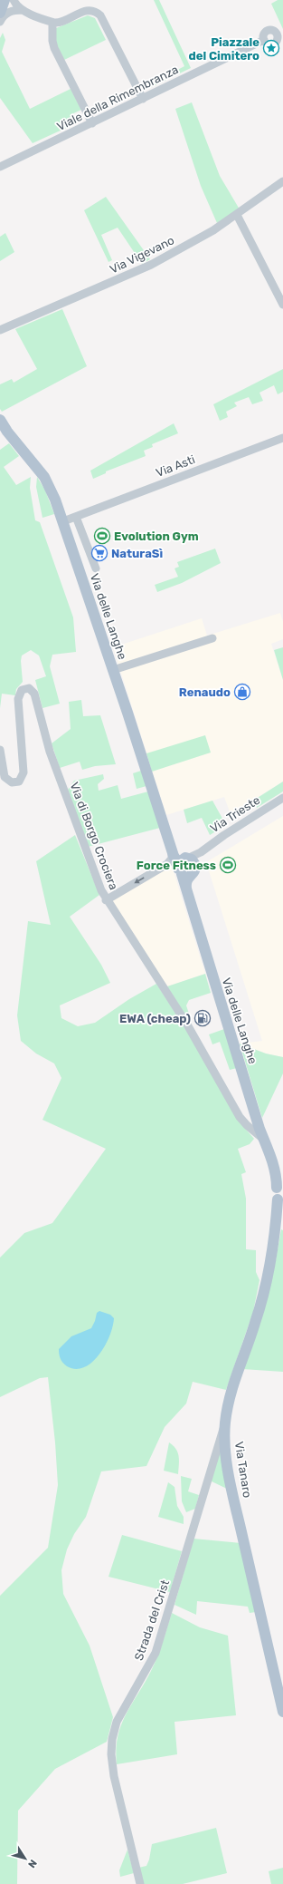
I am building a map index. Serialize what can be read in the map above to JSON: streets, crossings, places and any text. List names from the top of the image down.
{
  "streets": {
    "main road": ["Via delle Langhe", "Via Tanaro"],
    "street": [
      "Viale della Rimembranza",
      "Via Vigevano",
      "Via Asti",
      "Via Trieste",
      "Via di Borgo Crociera",
      "Strada del Crist"
    ]
  },
  "crossings": [
    ["Via Asti", "Via delle Langhe"],
    ["Via delle Langhe", "Via Trieste"],
    ["Via delle Langhe", "Via di Borgo Crociera"],
    ["Via delle Langhe", "Via Tanaro"],
    ["Via Tanaro", "Strada del Crist"]
  ],
  "places": {
    "place": ["Piazzale del Cimitero"],
    "sports": ["Evolution Gym", "Force Fitness"],
    "supermarket": ["NaturaSì"],
    "shop": ["Renaudo"],
    "fuel station": ["EWA (cheap)"]
  },
  "north": "bottom right"
}
